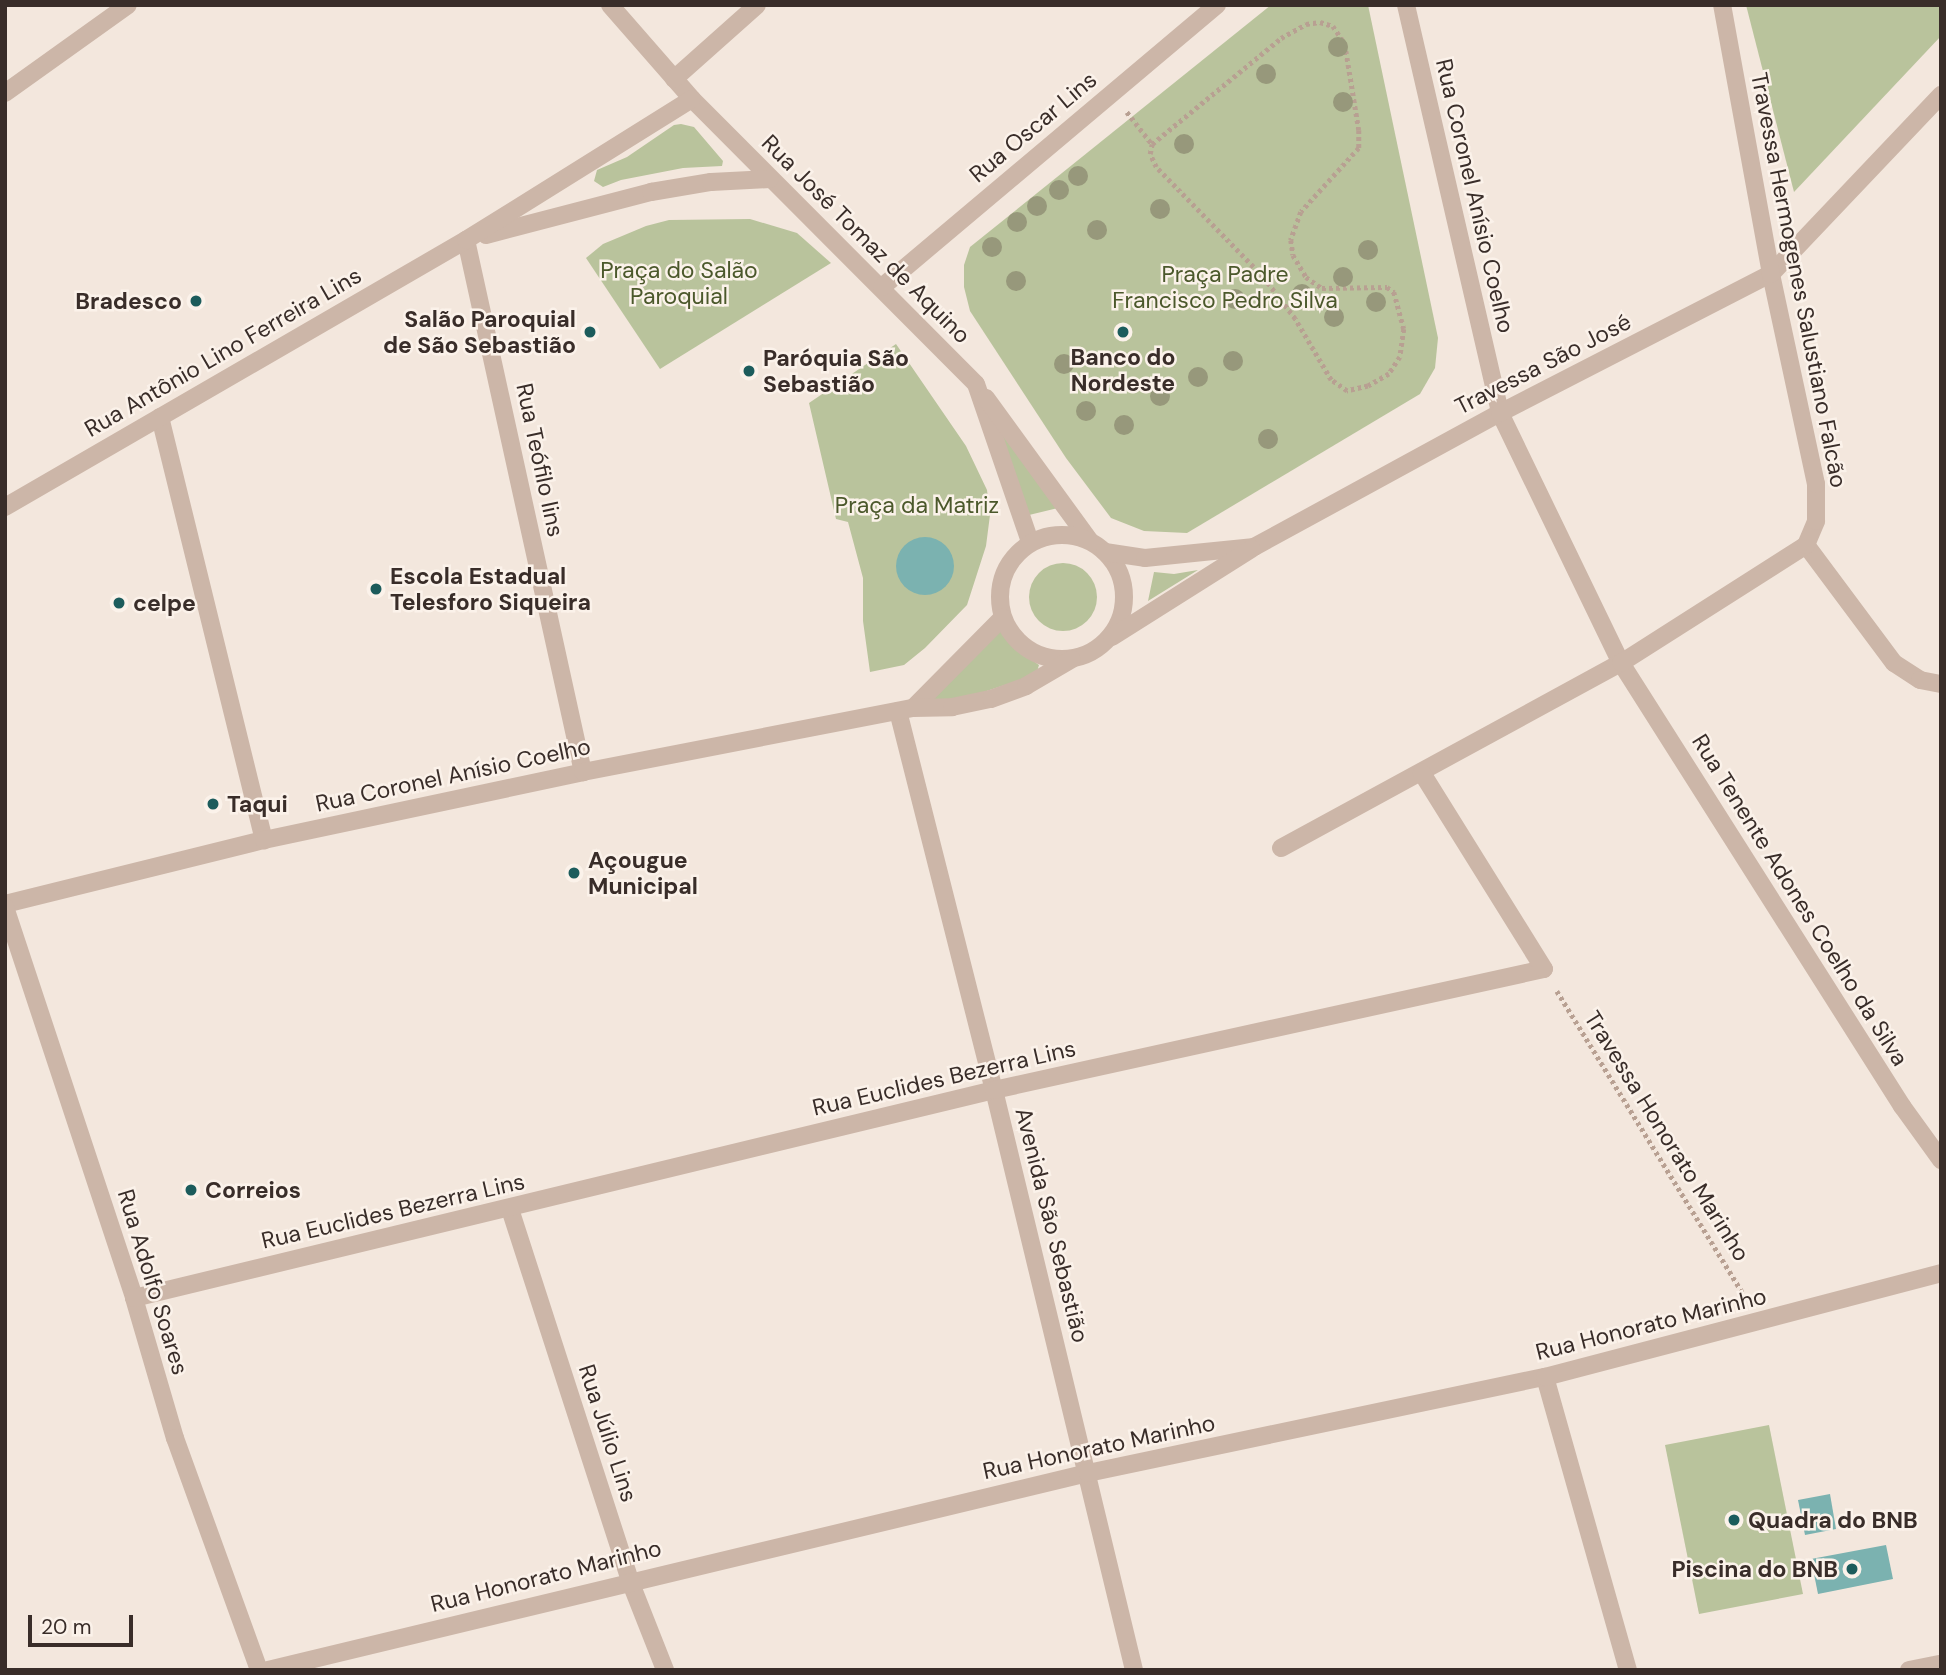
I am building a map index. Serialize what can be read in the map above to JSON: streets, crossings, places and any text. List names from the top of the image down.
{
  "streets": {
    "street": [
      "Rua Oscar Lins",
      "Rua Coronel Anísio Coelho",
      "Rua José Tomaz de Aquino",
      "Travessa Hermogenes Salustiano Falcão",
      "Rua Antônio Lino Ferreira Lins",
      "Travessa São José",
      "Rua Teófilo lins",
      "Rua Tenente Adones Coelho da Silva",
      "Rua Euclides Bezerra Lins",
      "Avenida São Sebastião",
      "Rua Adolfo Soares",
      "Rua Honorato Marinho",
      "Rua Júlio Lins"
    ],
    "path": ["Travessa Honorato Marinho"]
  },
  "crossings": [
    ["Rua Oscar Lins", "Rua José Tomaz de Aquino"],
    ["Rua Coronel Anísio Coelho", "Rua José Tomaz de Aquino"],
    ["Rua Coronel Anísio Coelho", "Travessa São José"],
    ["Rua Coronel Anísio Coelho", "Rua Teófilo lins"],
    ["Rua Coronel Anísio Coelho", "Rua Tenente Adones Coelho da Silva"],
    ["Rua Coronel Anísio Coelho", "Avenida São Sebastião"],
    ["Rua Coronel Anísio Coelho", "Rua Adolfo Soares"],
    ["Rua José Tomaz de Aquino", "Rua Antônio Lino Ferreira Lins"],
    ["Rua José Tomaz de Aquino", "Travessa São José"],
    ["Travessa Hermogenes Salustiano Falcão", "Travessa São José"],
    ["Rua Antônio Lino Ferreira Lins", "Rua Teófilo lins"],
    ["Rua Euclides Bezerra Lins", "Travessa Honorato Marinho"],
    ["Rua Euclides Bezerra Lins", "Avenida São Sebastião"],
    ["Rua Euclides Bezerra Lins", "Rua Adolfo Soares"],
    ["Rua Euclides Bezerra Lins", "Rua Júlio Lins"],
    ["Travessa Honorato Marinho", "Rua Honorato Marinho"],
    ["Avenida São Sebastião", "Rua Honorato Marinho"],
    ["Rua Honorato Marinho", "Rua Júlio Lins"]
  ],
  "parks": ["Praça do Salão Paroquial", "Praça Padre Francisco Pedro Silva", "Praça da Matriz"],
  "places": [
    "Bradesco",
    "Salão Paroquial de São Sebastião",
    "Banco do Nordeste",
    "Paróquia São Sebastião",
    "Escola Estadual Telesforo Siqueira",
    "celpe",
    "Taqui",
    "Açougue Municipal",
    "Correios",
    "Quadra do BNB",
    "Piscina do BNB"
  ],
  "scale_bar": "20 m"
}
